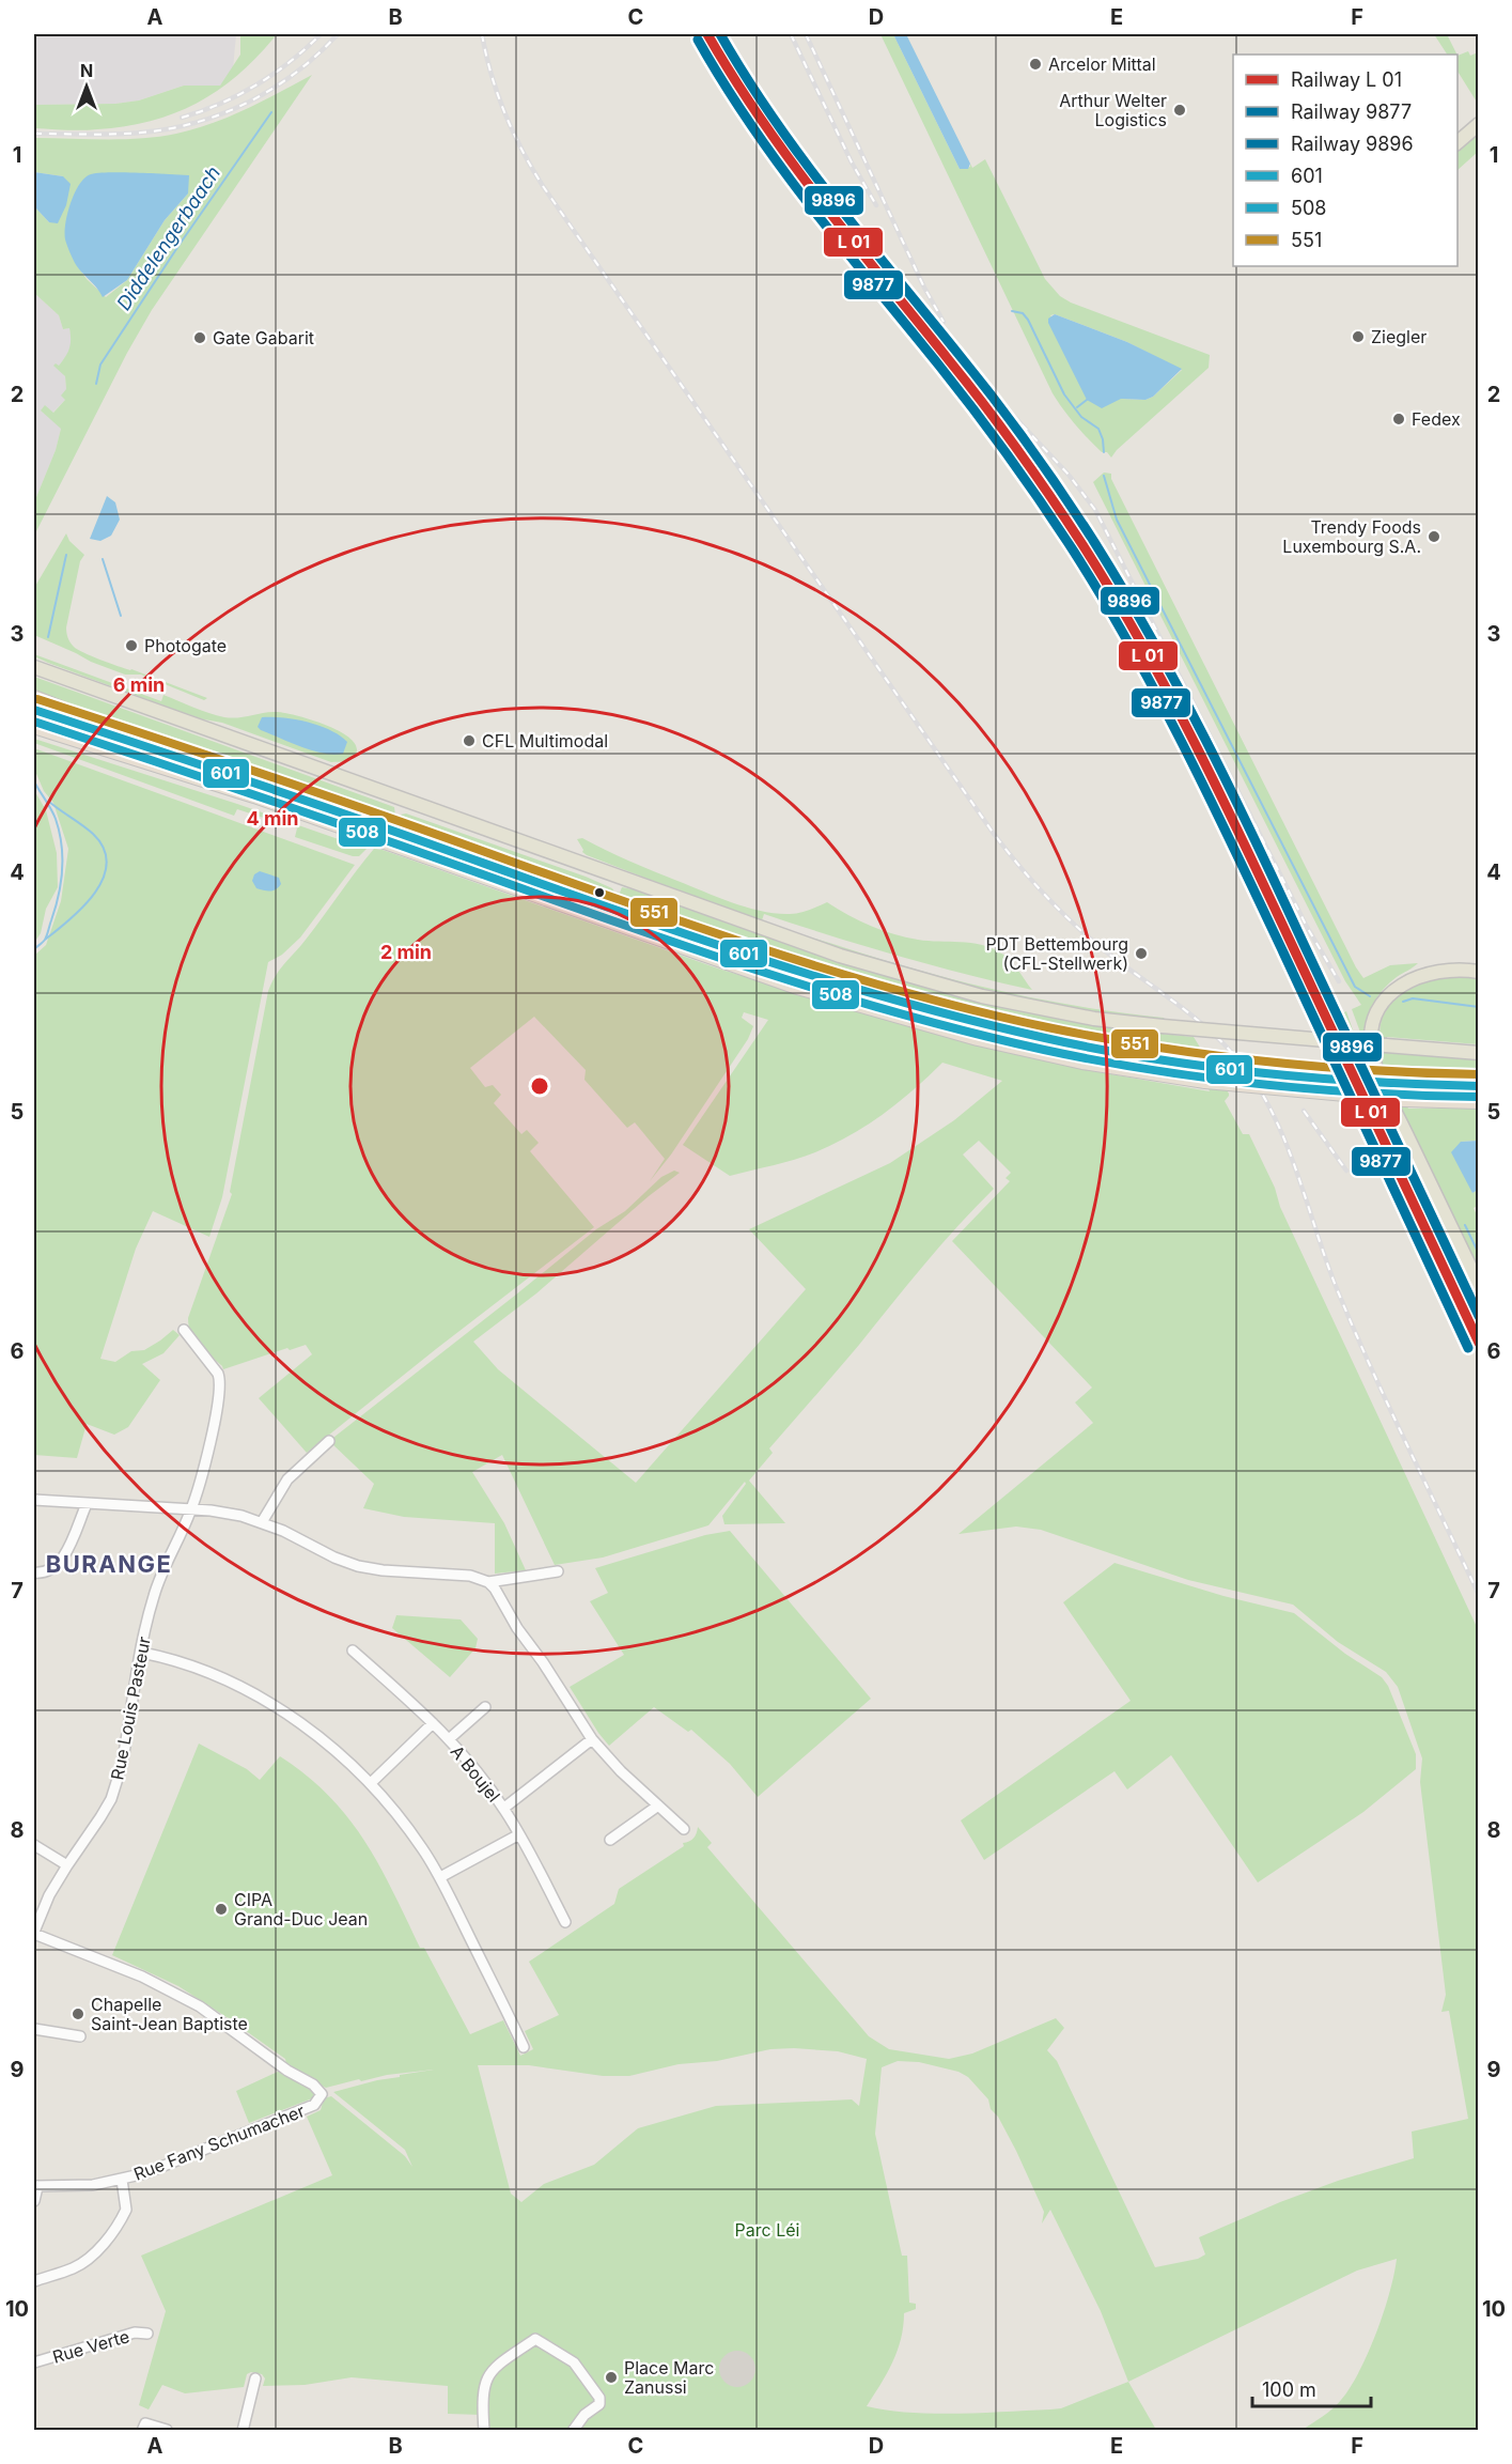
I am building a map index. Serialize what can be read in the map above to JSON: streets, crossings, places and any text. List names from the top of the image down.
{
  "streets": {
    "street": [
      "Rue Louis Pasteur",
      "A Boujel",
      "Rue Fany Schumacher",
      "Rue Verte"
    ]
  },
  "crossings": [
    ["Rue Louis Pasteur", "Rue Fany Schumacher"]
  ],
  "districts": ["BURANGE"],
  "water": ["Diddelengerbaach"],
  "parks": ["Parc Léi"],
  "places": [
    "Arcelor Mittal",
    "Arthur Welter Logistics",
    "Ziegler",
    "Gate Gabarit",
    "Fedex",
    "Trendy Foods Luxembourg S.A.",
    "Photogate",
    "CFL Multimodal",
    "PDT Bettembourg (CFL-Stellwerk)",
    "CIPA Grand-Duc Jean",
    "Chapelle Saint-Jean Baptiste",
    "Place Marc Zanussi"
  ],
  "lines": [
    "rail line 9896",
    "rail line 9877",
    "transit line 551",
    "transit line 601",
    "transit line 508"
  ],
  "legend": [
    "Railway L 01",
    "Railway 9877",
    "Railway 9896",
    "601",
    "508",
    "551"
  ],
  "scale_bar": "100 m",
  "north": "top",
  "grid": {
    "columns": [
      "A",
      "B",
      "C",
      "D",
      "E",
      "F"
    ],
    "rows": [
      "1",
      "2",
      "3",
      "4",
      "5",
      "6",
      "7",
      "8",
      "9",
      "10"
    ]
  },
  "rings": ["6 min", "4 min", "2 min"]
}
